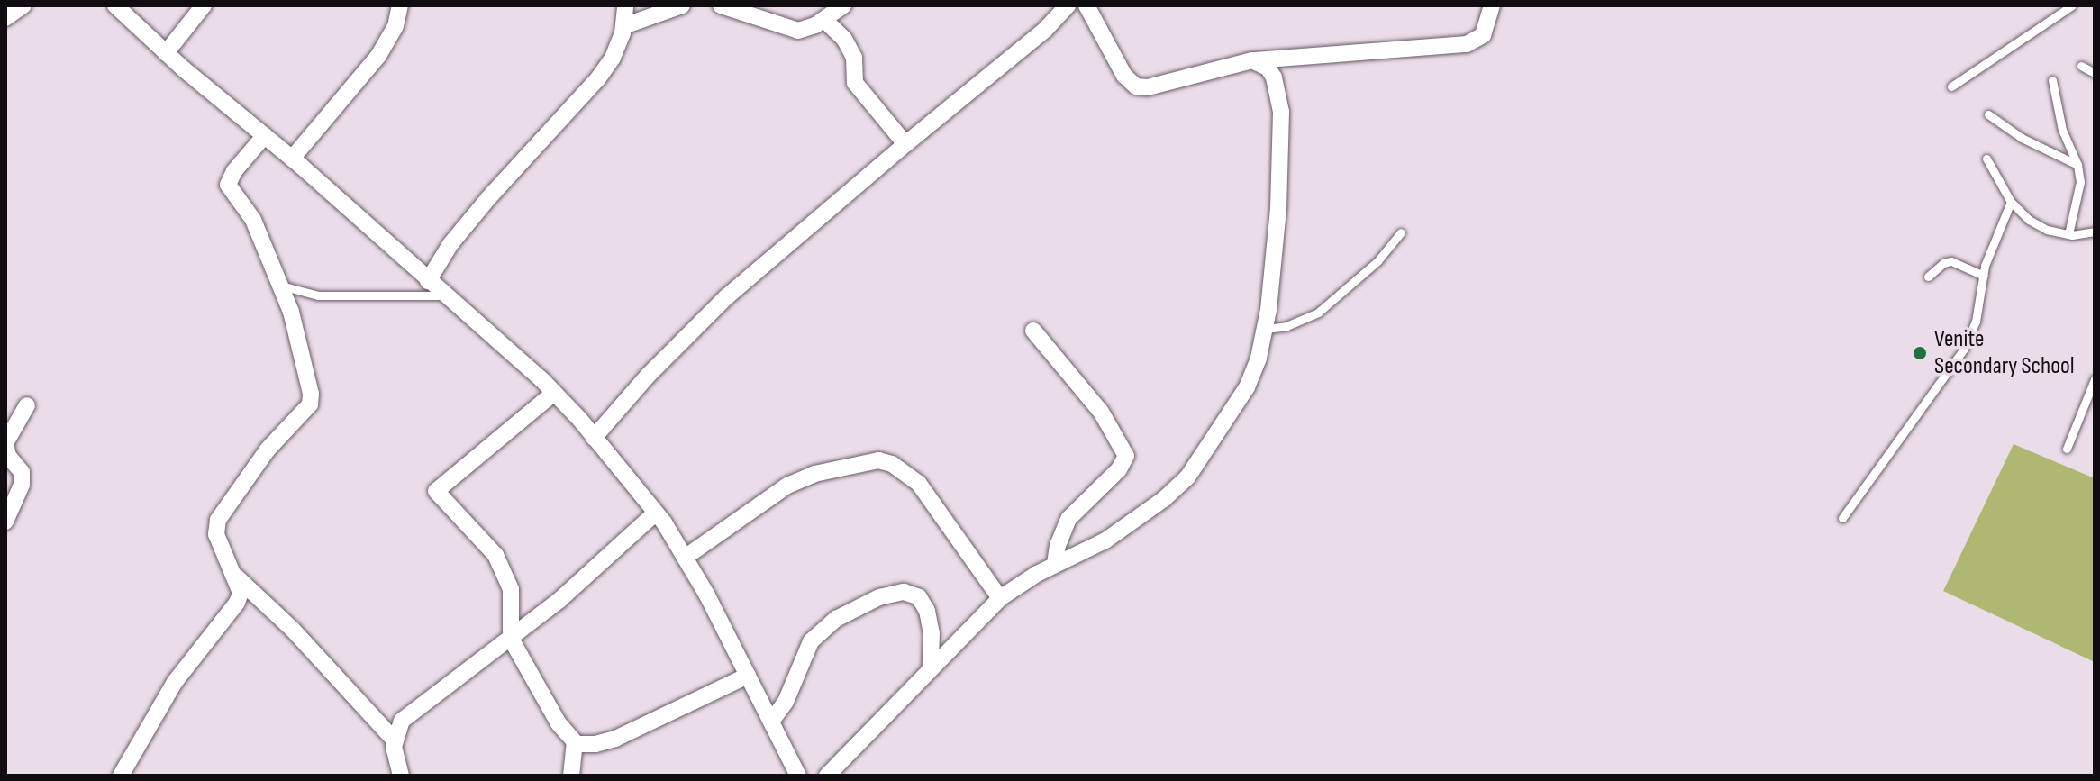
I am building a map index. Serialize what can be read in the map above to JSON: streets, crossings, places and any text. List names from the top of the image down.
{
  "places": ["Venite Secondary School"]
}
